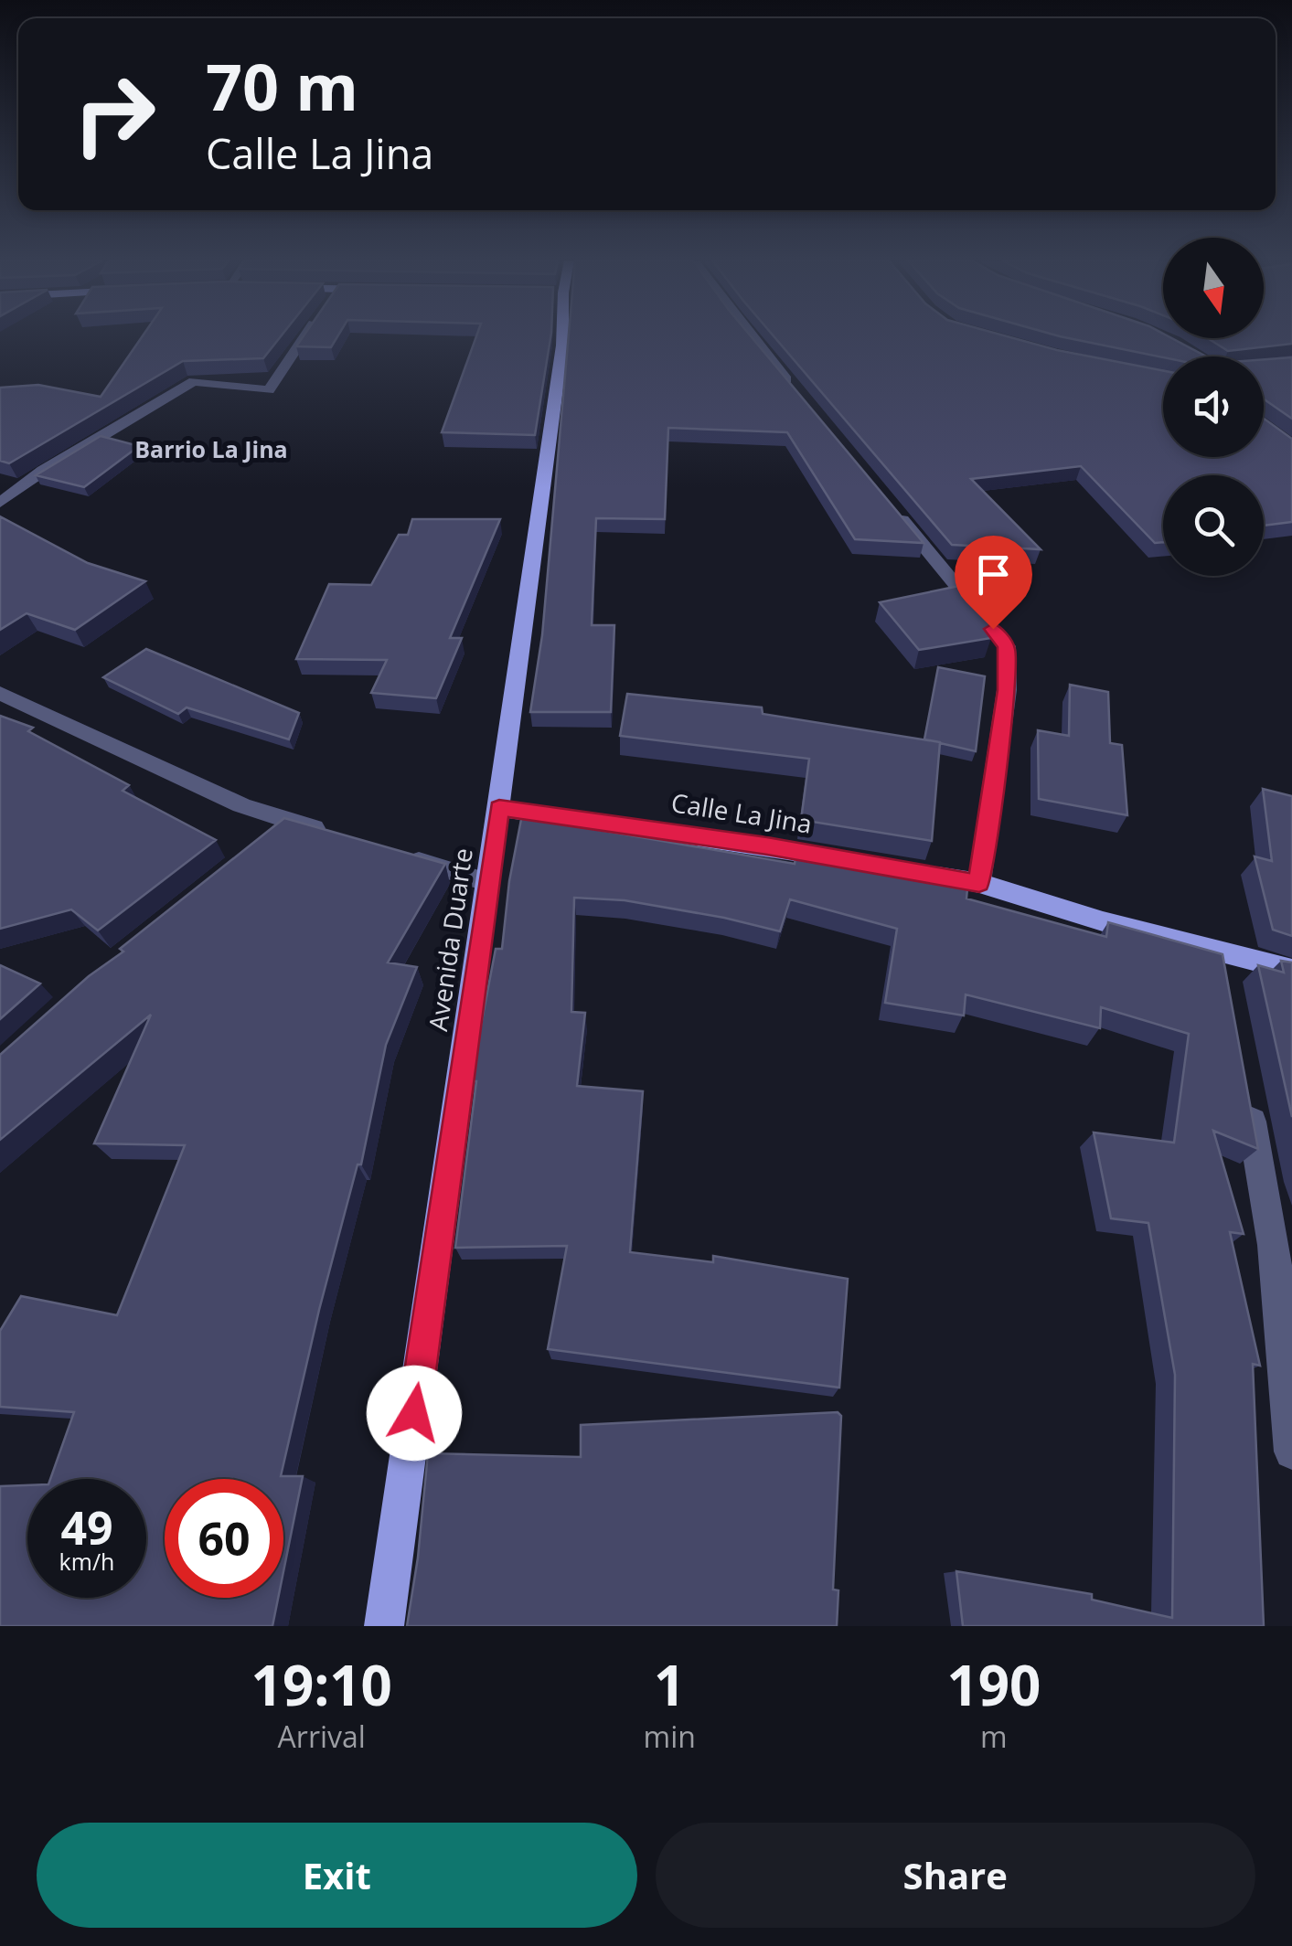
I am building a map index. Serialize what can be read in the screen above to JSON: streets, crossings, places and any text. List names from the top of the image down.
{
  "streets": {
    "main road": ["Calle La Jina", "Avenida Duarte"]
  },
  "crossings": [
    ["Calle La Jina", "Avenida Duarte"]
  ],
  "districts": ["Barrio La Jina"],
  "north": "bottom",
  "page": {
    "turn": ["70 m", "Calle La Jina"],
    "speed": "49 km/h",
    "limit": "60",
    "eta": [
      "19:10",
      "Arrival",
      "1",
      "min",
      "190",
      "m"
    ],
    "buttons": ["Exit", "Share"]
  }
}
